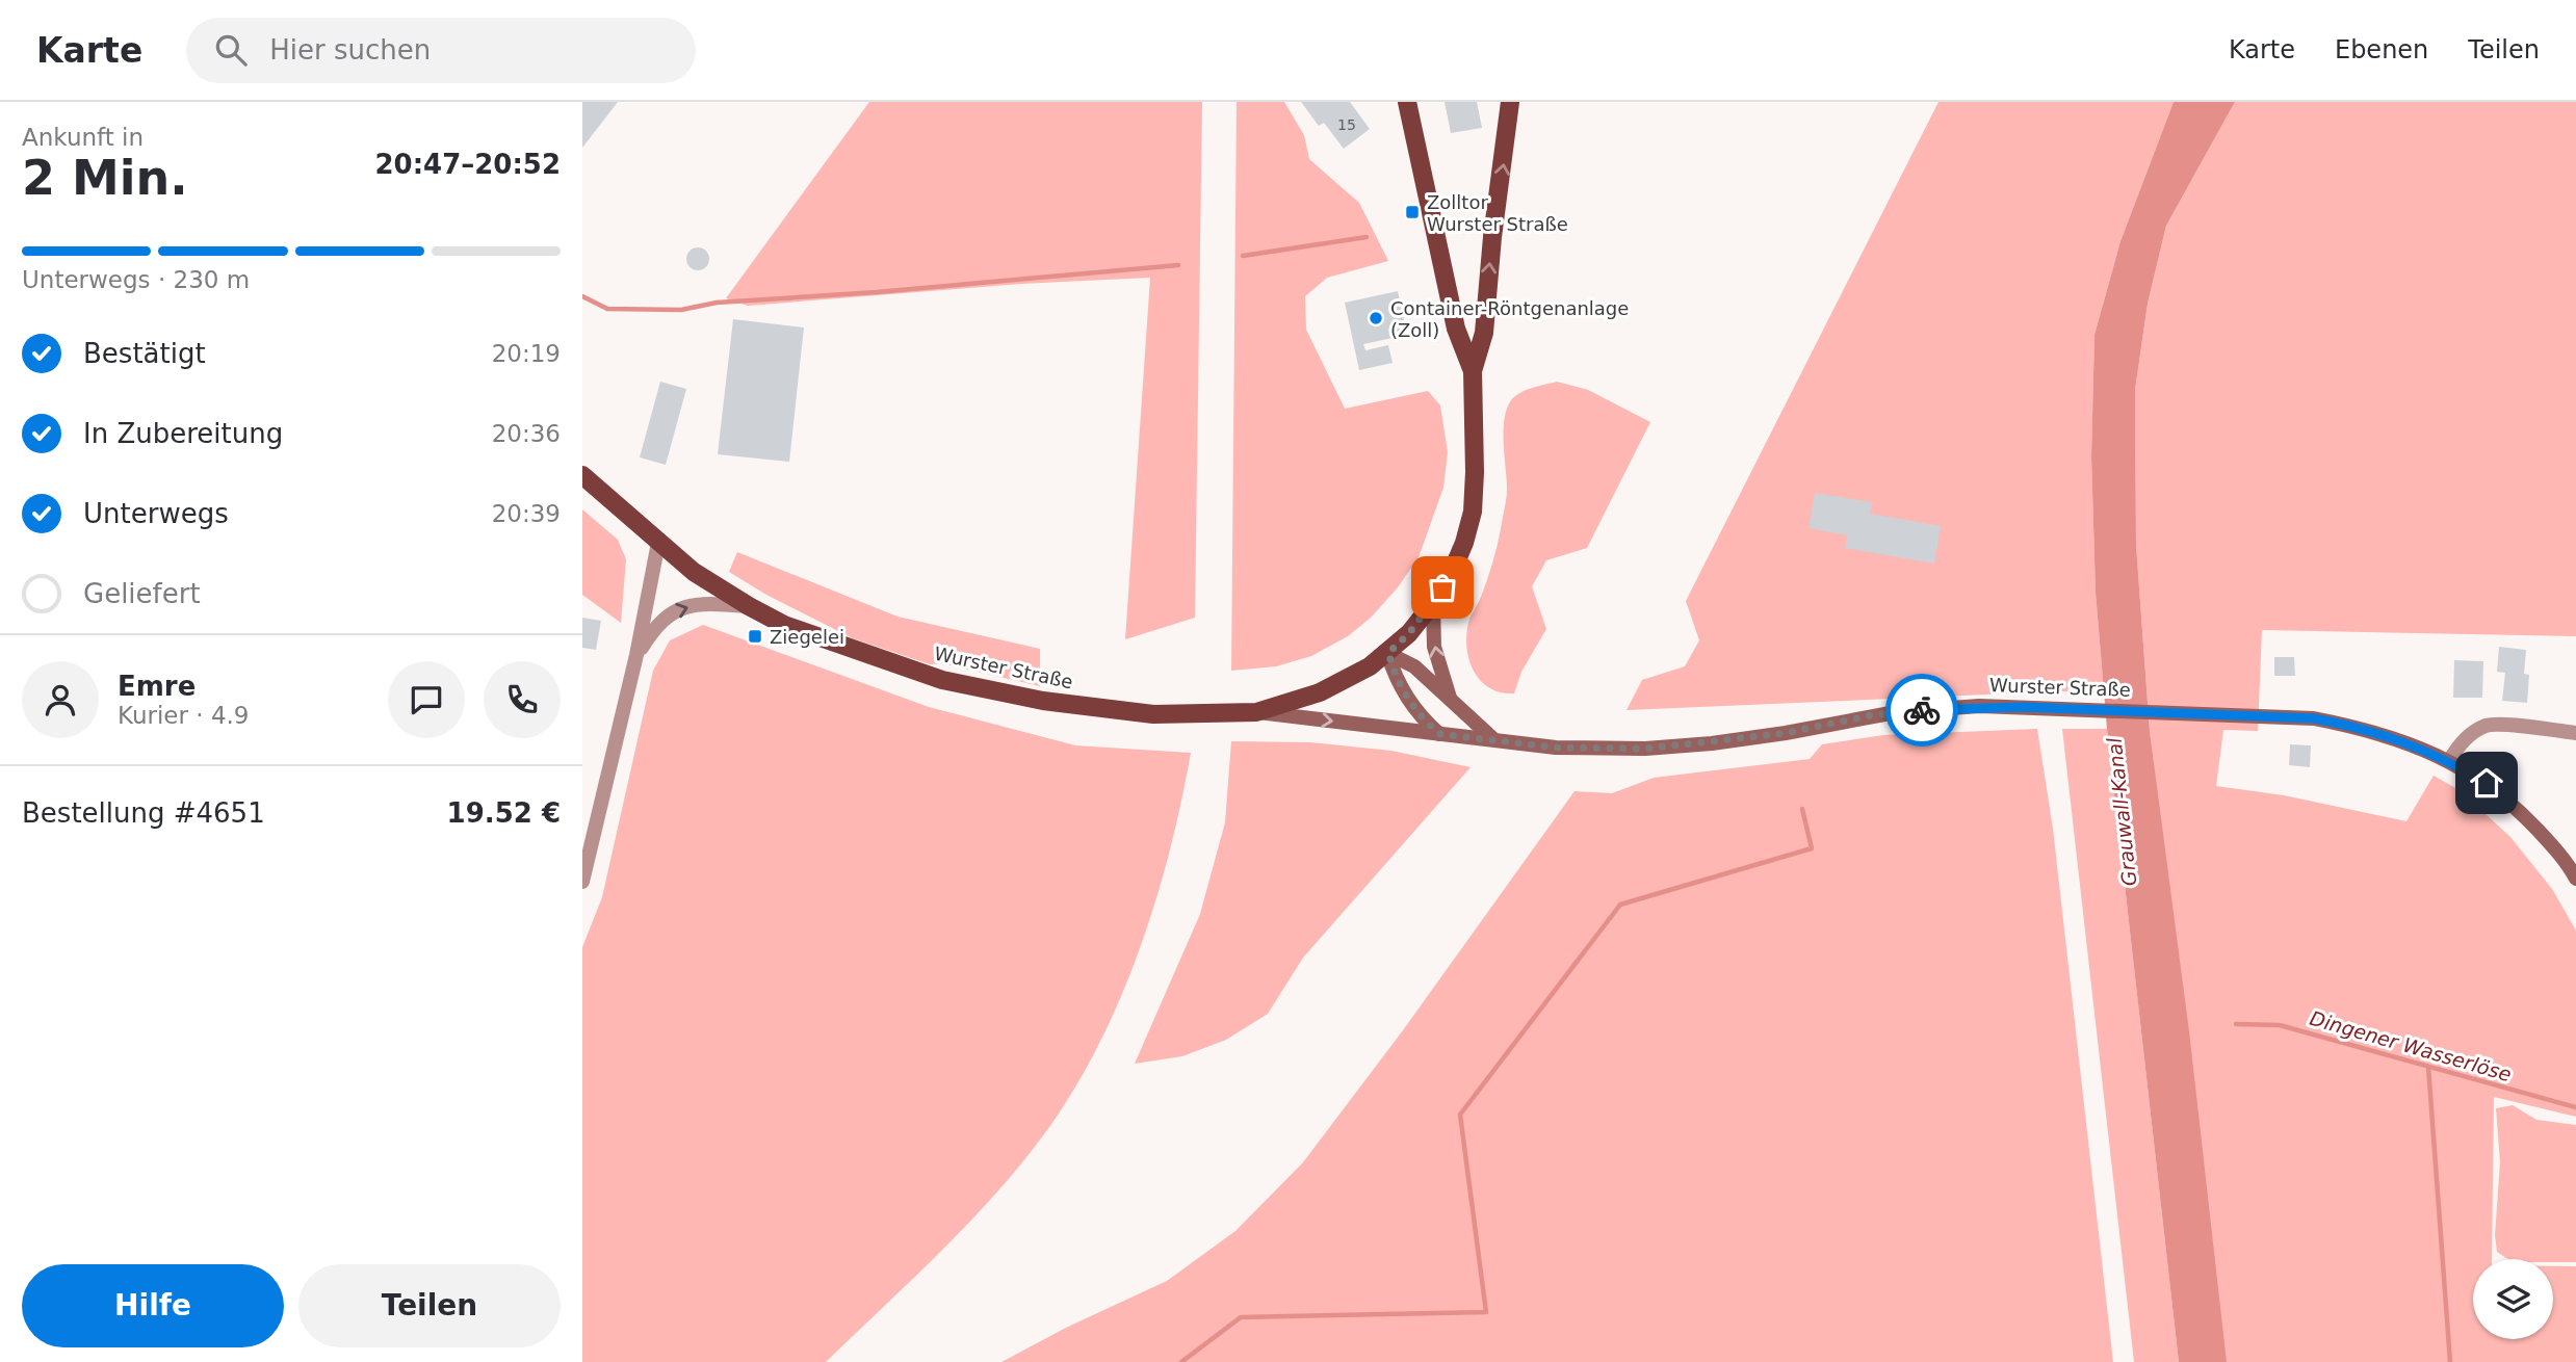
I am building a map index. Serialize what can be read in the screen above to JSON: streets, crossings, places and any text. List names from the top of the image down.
{
  "streets": {
    "main road": ["Wurster Straße"]
  },
  "water": ["Grauwall-Kanal", "Dingener Wasserlöse"],
  "places": {
    "transit": ["Zolltor Wurster Straße", "Ziegelei"],
    "other": ["Container-Röntgenanlage (Zoll)"]
  },
  "house_numbers": ["15"],
  "page": {
    "header": "Karte",
    "search": "Hier suchen",
    "nav": ["Karte", "Ebenen", "Teilen"],
    "heading": ["2 Min.", "Ankunft in", "20:47–20:52"],
    "panel": [
      "Emre",
      "Kurier · 4.9",
      "Bestellung #4651",
      "19.52 €"
    ],
    "bar": "Unterwegs · 230 m",
    "list": [
      ["Bestätigt", "20:19"],
      ["In Zubereitung", "20:36"],
      ["Unterwegs", "20:39"],
      "Geliefert"
    ],
    "buttons": ["Hilfe", "Teilen"]
  }
}
